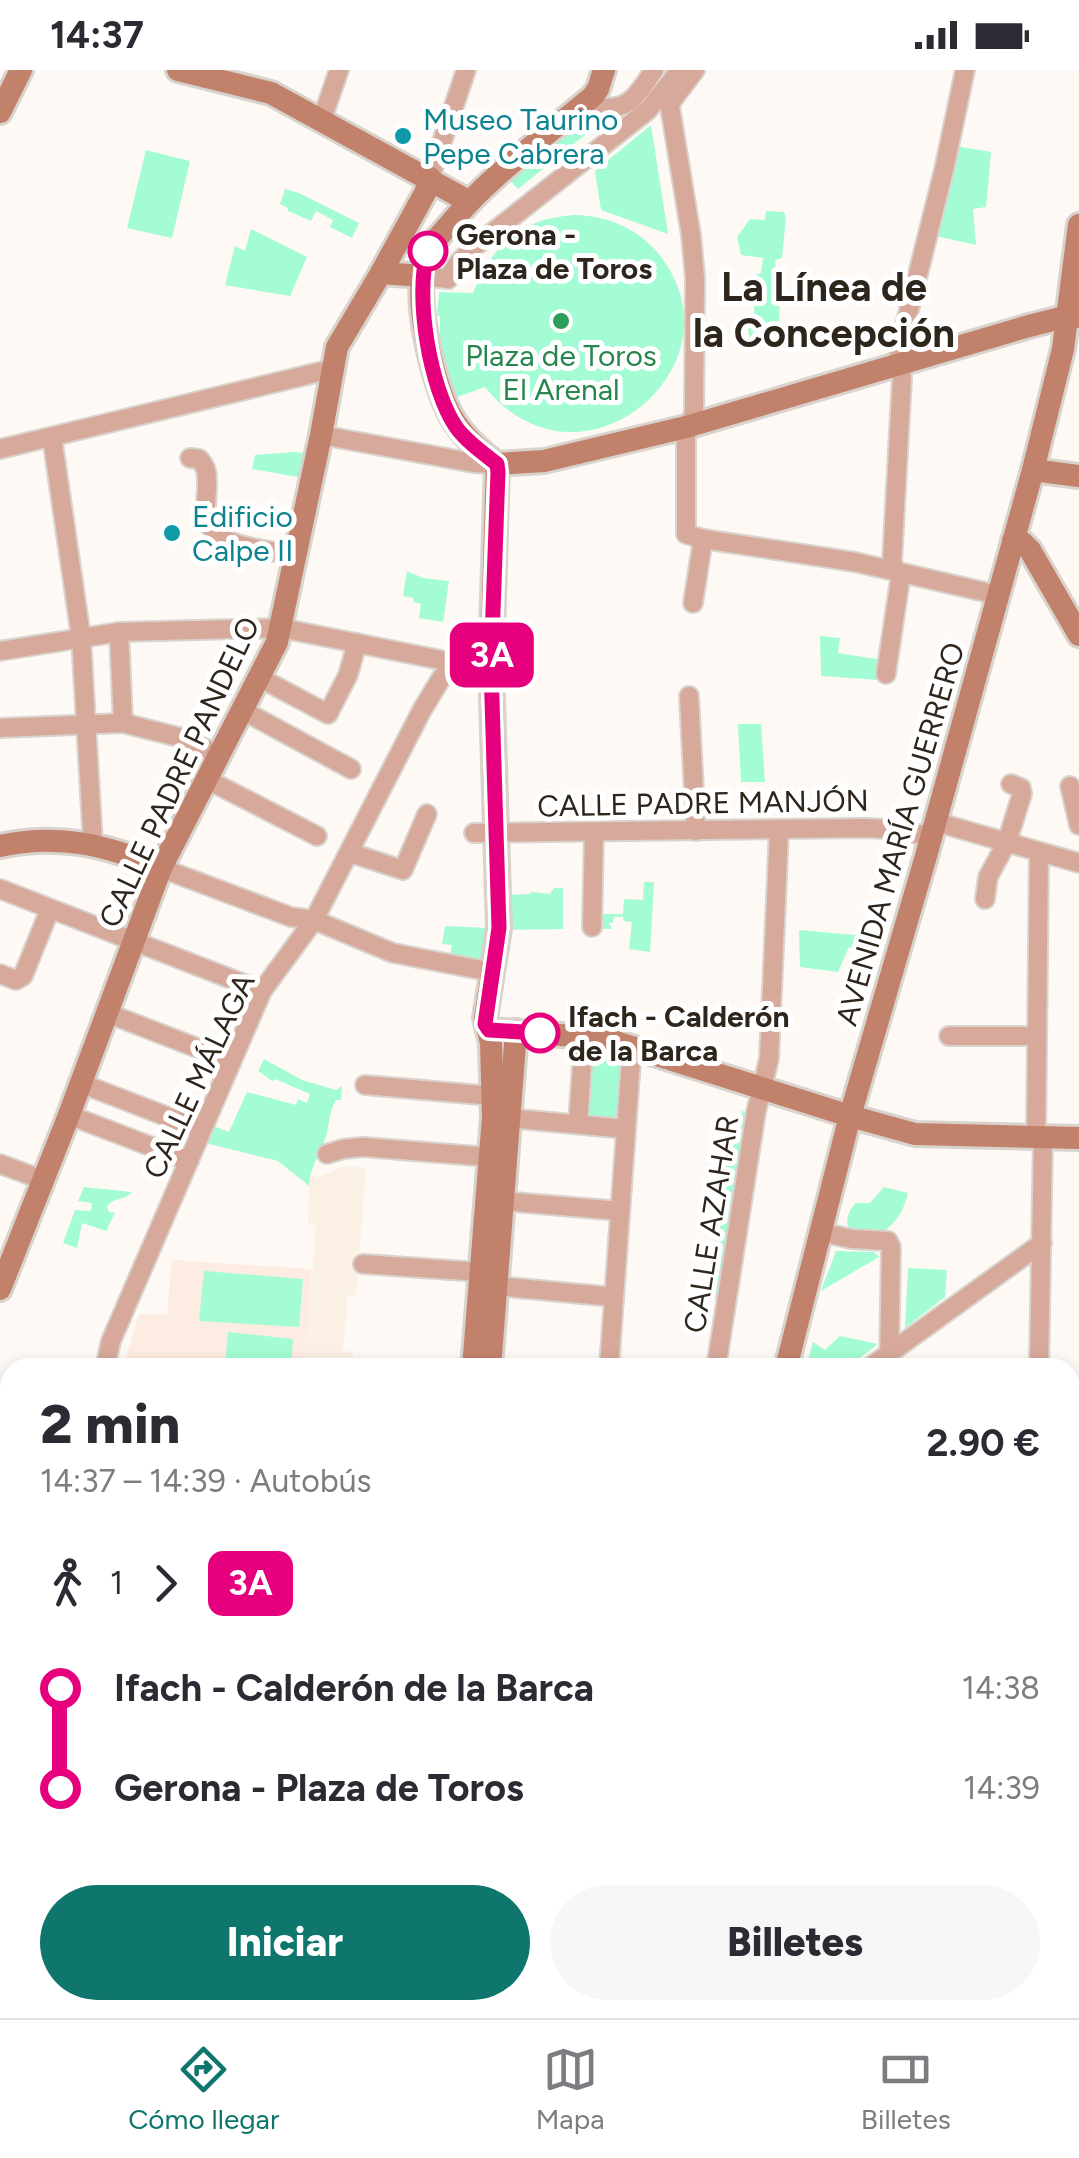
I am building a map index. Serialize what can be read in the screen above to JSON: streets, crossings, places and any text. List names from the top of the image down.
{
  "streets": {
    "street": [
      "CALLE PADRE PANDELO",
      "CALLE PADRE MANJÓN",
      "AVENIDA MARÍA GUERRERO",
      "CALLE MÁLAGA",
      "CALLE AZAHAR"
    ]
  },
  "crossings": [
    ["CALLE PADRE MANJÓN", "AVENIDA MARÍA GUERRERO"],
    ["CALLE PADRE MANJÓN", "CALLE AZAHAR"]
  ],
  "districts": ["La Línea de la Concepción"],
  "places": [
    "Museo Taurino Pepe Cabrera",
    "Gerona - Plaza de Toros",
    "Plaza de Toros El Arenal",
    "Edificio Calpe II",
    "Ifach - Calderón de la Barca"
  ],
  "lines": ["bus line 3A"],
  "page": {
    "status": "14:37",
    "on_map": "3A",
    "heading": ["2 min", "14:37 – 14:39 · Autobús", "2.90 €"],
    "legs": ["1", "3A"],
    "list": [
      {
        "name": "Ifach - Calderón de la Barca",
        "value": "14:38"
      },
      {
        "name": "Gerona - Plaza de Toros",
        "value": "14:39"
      }
    ],
    "buttons": ["Iniciar", "Billetes"],
    "tabs": ["Cómo llegar", "Mapa", "Billetes"]
  }
}
